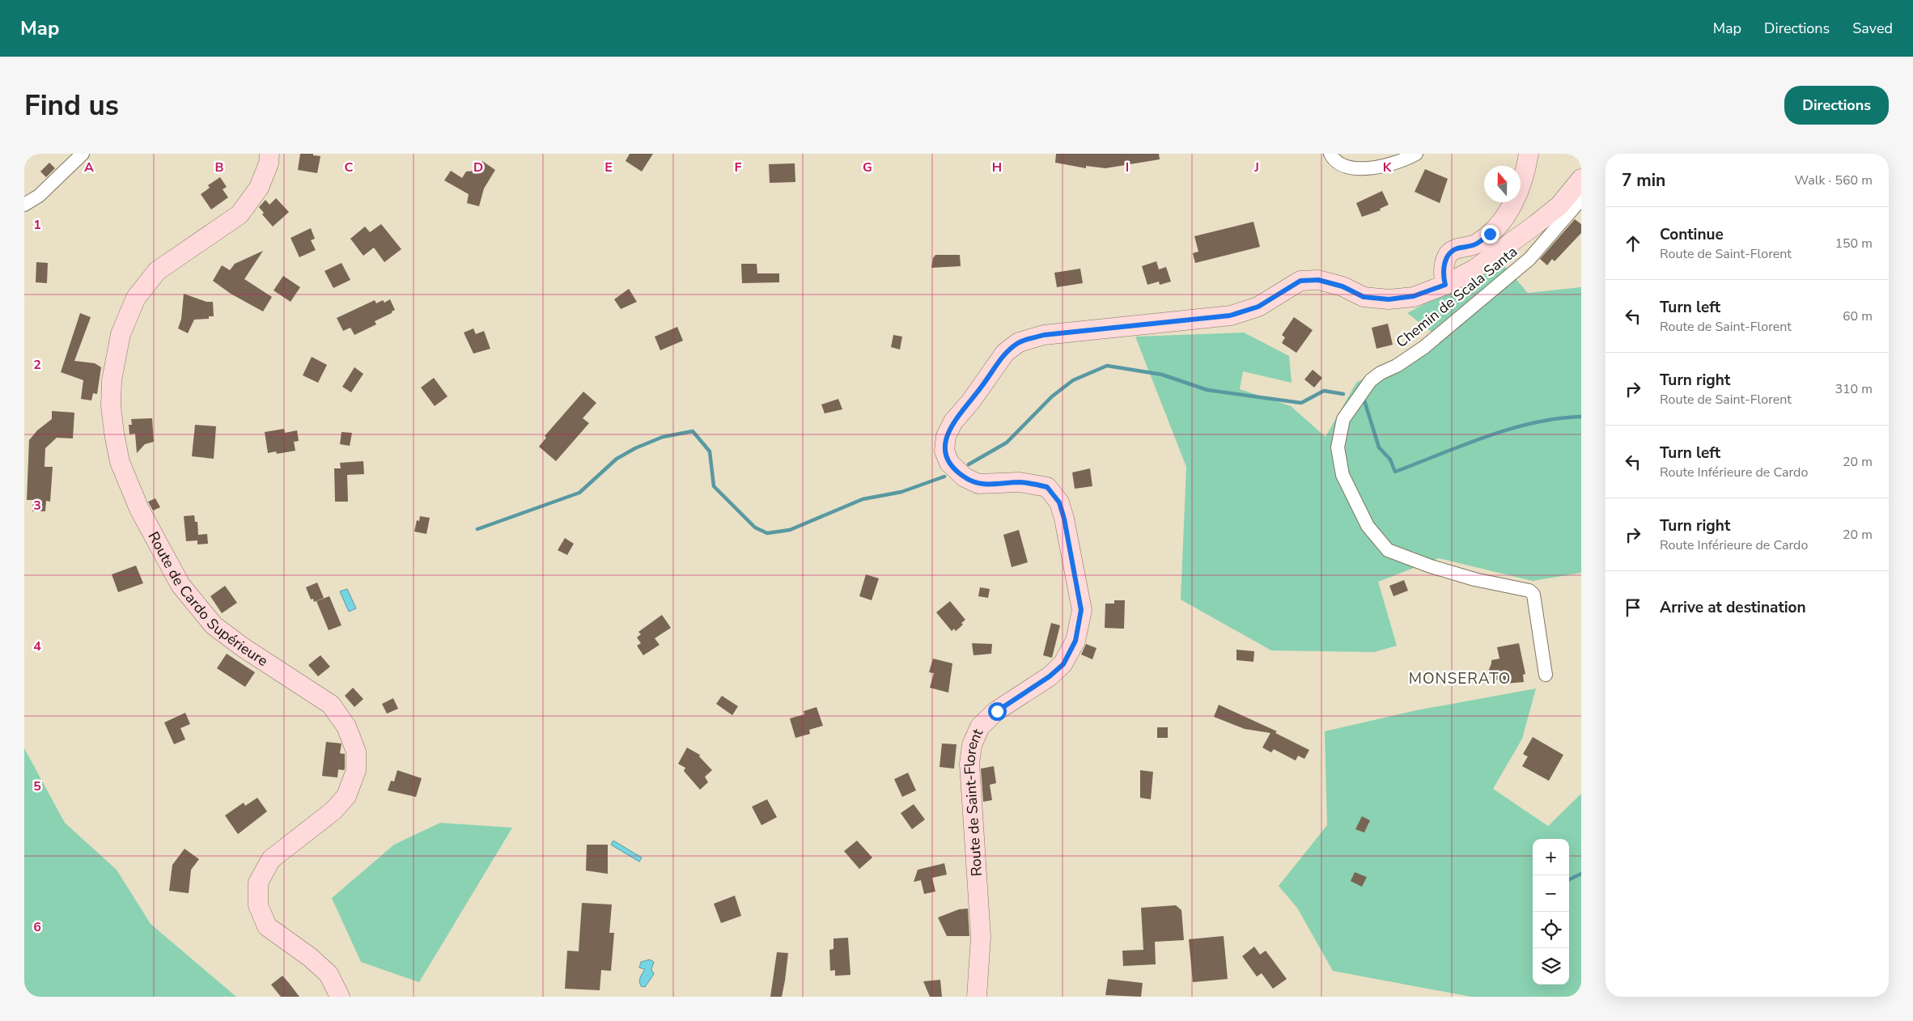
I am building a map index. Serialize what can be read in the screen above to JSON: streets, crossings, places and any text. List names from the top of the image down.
{
  "streets": {
    "main road": ["Route de Cardo Supérieure", "Route de Saint-Florent"],
    "street": ["Chemin de Scala Santa"]
  },
  "districts": ["MONSERATO"],
  "north": "top",
  "page": {
    "header": "Map",
    "nav": ["Map", "Directions", "Saved"],
    "buttons": "Directions",
    "title": "Find us",
    "heading": ["7 min", "Walk · 560 m"],
    "list": [
      ["Continue", "Route de Saint-Florent", "150 m"],
      ["Turn left", "Route de Saint-Florent", "60 m"],
      ["Turn right", "Route de Saint-Florent", "310 m"],
      ["Turn left", "Route Inférieure de Cardo", "20 m"],
      ["Turn right", "Route Inférieure de Cardo", "20 m"],
      "Arrive at destination"
    ],
    "map_buttons": ["+", "−"]
  },
  "grid": {
    "columns": [
      "A",
      "B",
      "C",
      "D",
      "E",
      "F",
      "G",
      "H",
      "I",
      "J",
      "K"
    ],
    "rows": [
      "1",
      "2",
      "3",
      "4",
      "5",
      "6"
    ]
  }
}
